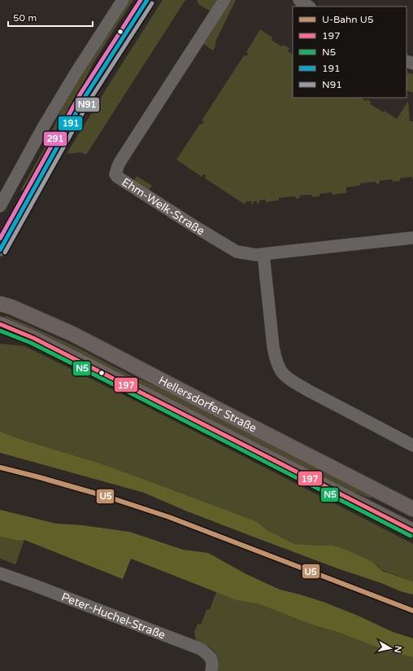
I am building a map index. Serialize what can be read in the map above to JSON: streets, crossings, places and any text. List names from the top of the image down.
{
  "streets": {
    "main road": ["Hellersdorfer Straße"],
    "street": ["Ehm-Welk-Straße", "Peter-Huchel-Straße"]
  },
  "lines": [
    "transit line 191",
    "transit line 291",
    "transit line N91",
    "transit line 197",
    "transit line N5",
    "metro line U5"
  ],
  "legend": [
    "U-Bahn U5",
    "197",
    "N5",
    "191",
    "N91"
  ],
  "scale_bar": "50 m",
  "north": "right"
}
